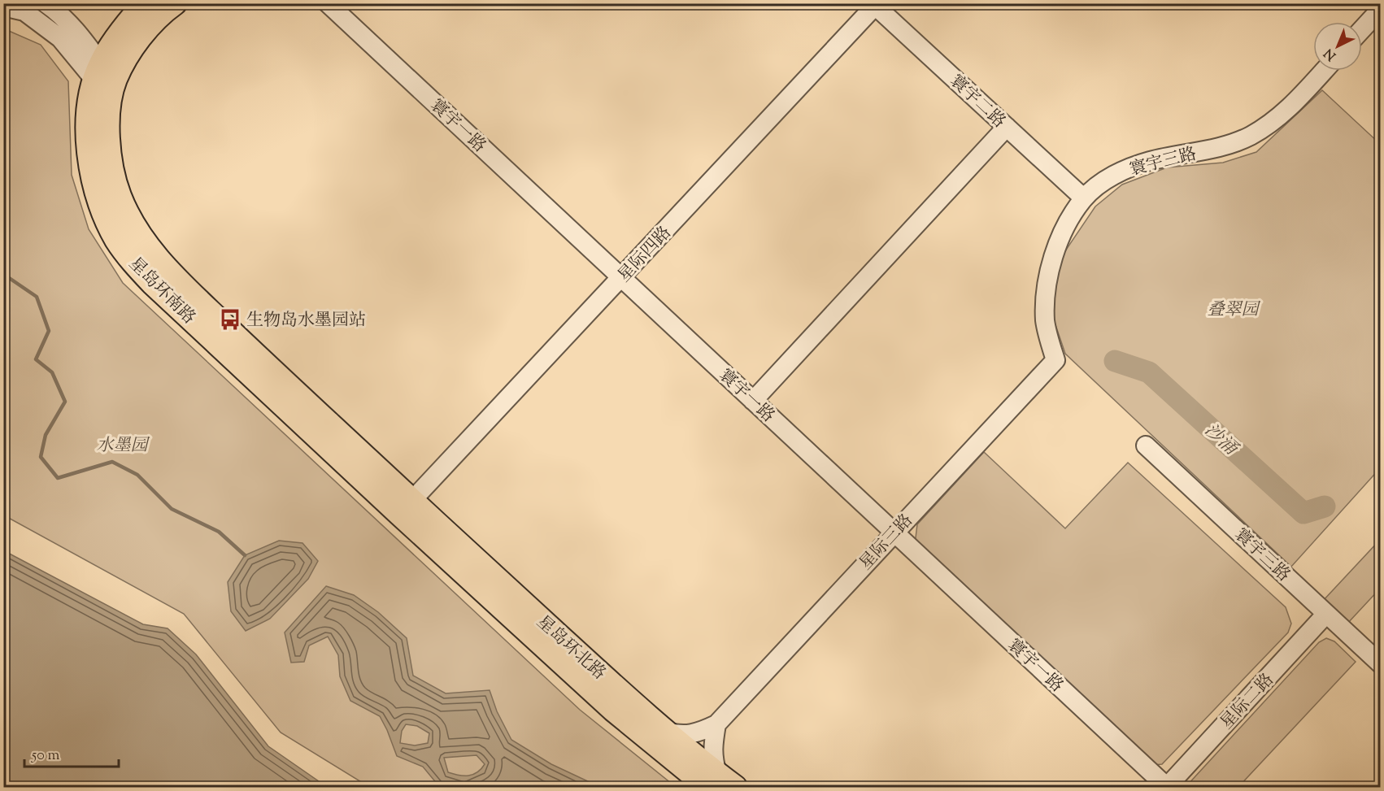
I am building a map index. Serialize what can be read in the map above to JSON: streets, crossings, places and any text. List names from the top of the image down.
{
  "streets": {
    "main road": ["星岛环南路", "星岛环北路"],
    "street": [
      "寰宇二路",
      "寰宇一路",
      "寰宇三路",
      "星际四路",
      "星际三路",
      "星际二路"
    ]
  },
  "crossings": [
    ["寰宇二路", "寰宇三路"],
    ["寰宇二路", "星际四路"],
    ["寰宇一路", "星际四路"],
    ["寰宇一路", "星际三路"],
    ["寰宇一路", "星际二路"],
    ["寰宇三路", "星际三路"],
    ["寰宇三路", "星际二路"],
    ["星际四路", "星岛环南路"],
    ["星际四路", "星岛环北路"],
    ["星岛环南路", "星岛环北路"],
    ["星际三路", "星岛环北路"]
  ],
  "water": ["沙涌"],
  "parks": ["叠翠园", "水墨园"],
  "places": {
    "bus stop": ["生物岛水墨园站"]
  },
  "scale_bar": "50 m",
  "north": "bottom left"
}
